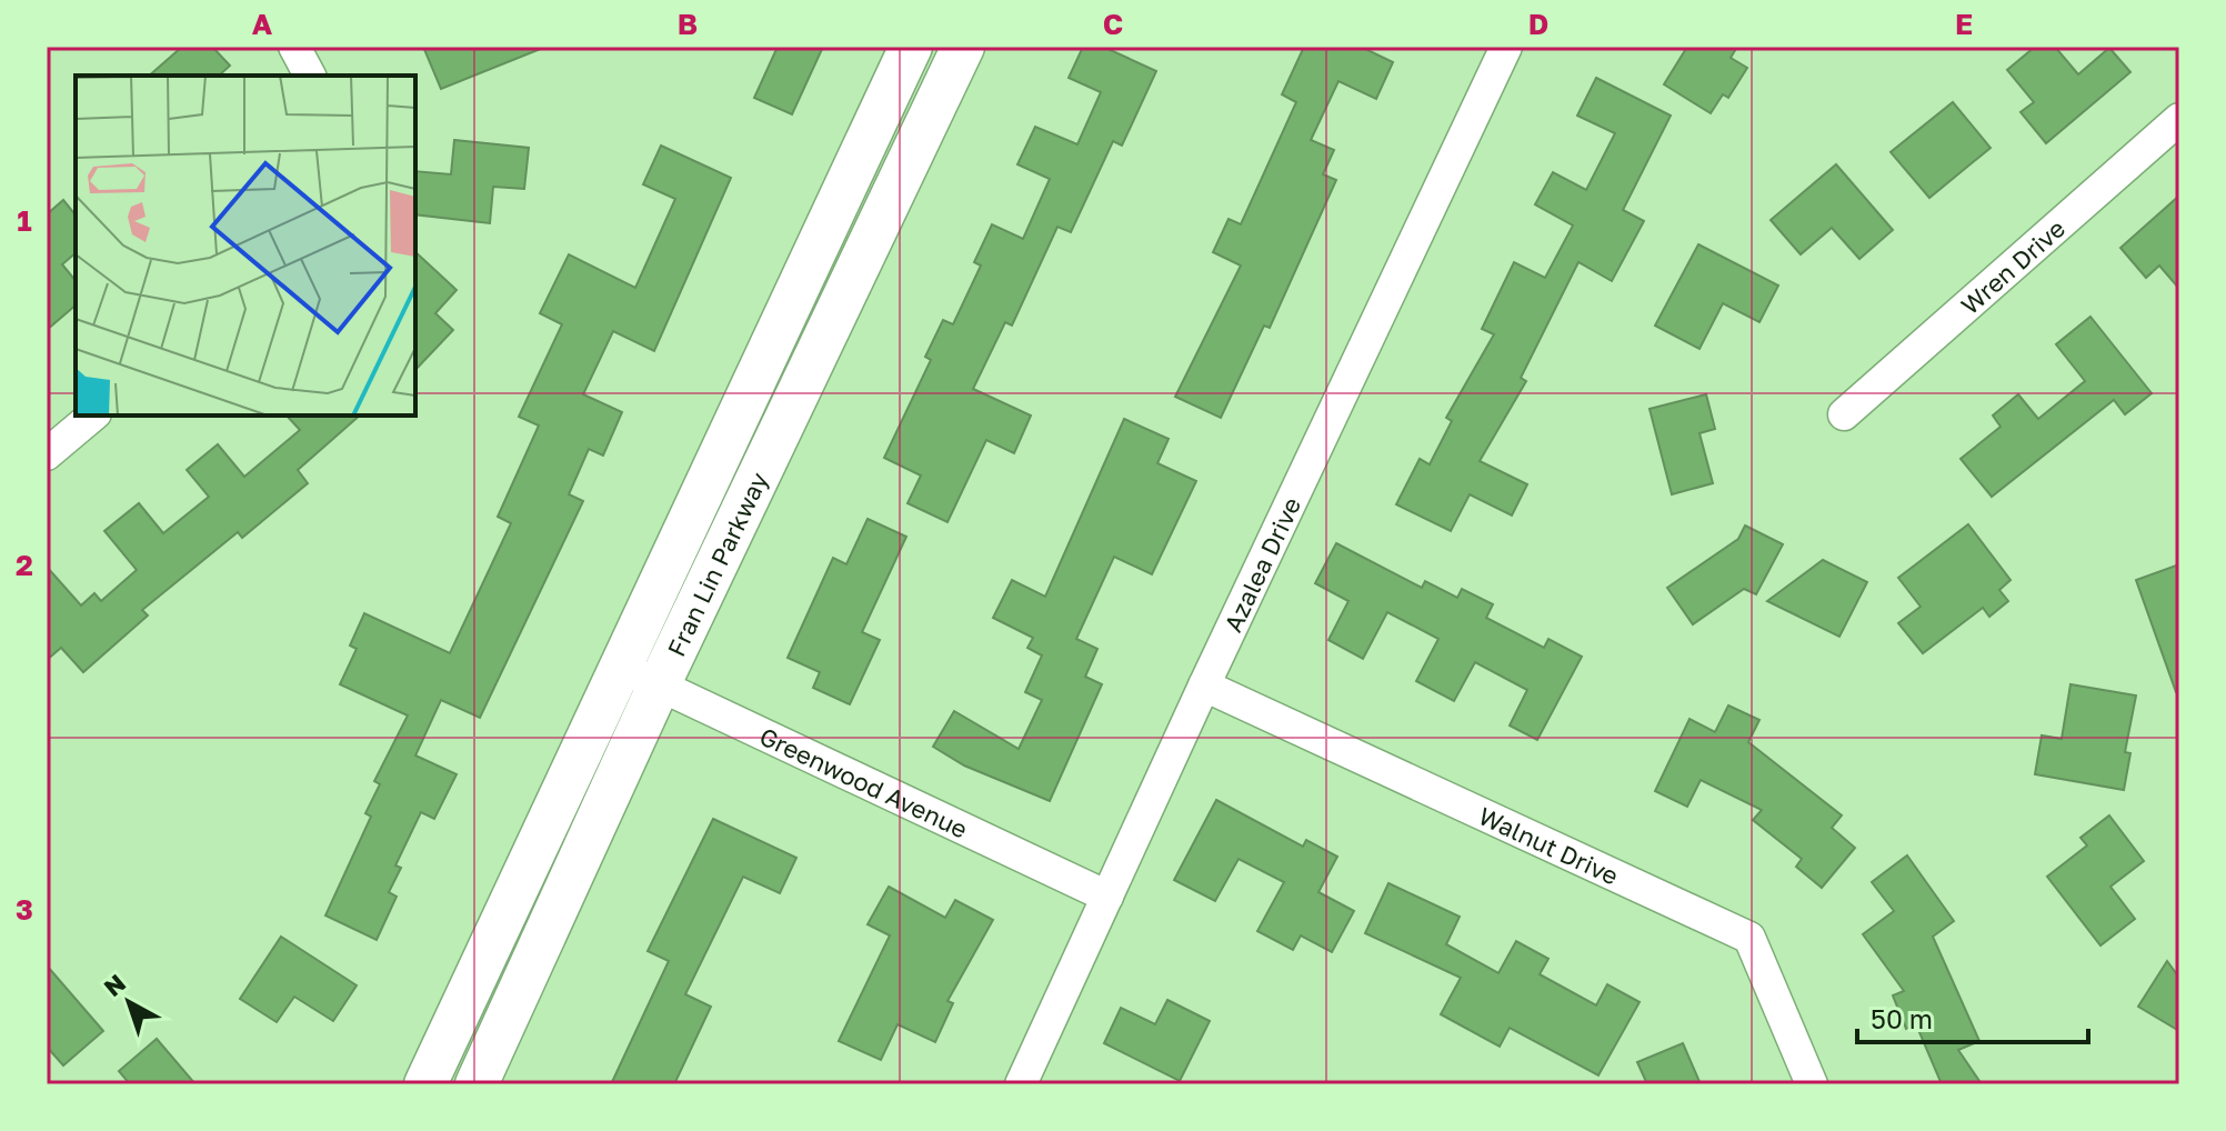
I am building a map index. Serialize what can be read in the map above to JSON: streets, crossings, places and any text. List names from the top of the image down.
{
  "streets": {
    "street": [
      "Wren Drive",
      "Fran Lin Parkway",
      "Azalea Drive",
      "Greenwood Avenue",
      "Walnut Drive"
    ]
  },
  "crossings": [
    ["Fran Lin Parkway", "Greenwood Avenue"],
    ["Azalea Drive", "Greenwood Avenue"],
    ["Azalea Drive", "Walnut Drive"]
  ],
  "scale_bar": "50 m",
  "north": "top left",
  "grid": {
    "columns": [
      "A",
      "B",
      "C",
      "D",
      "E"
    ],
    "rows": ["1", "2", "3"]
  }
}
